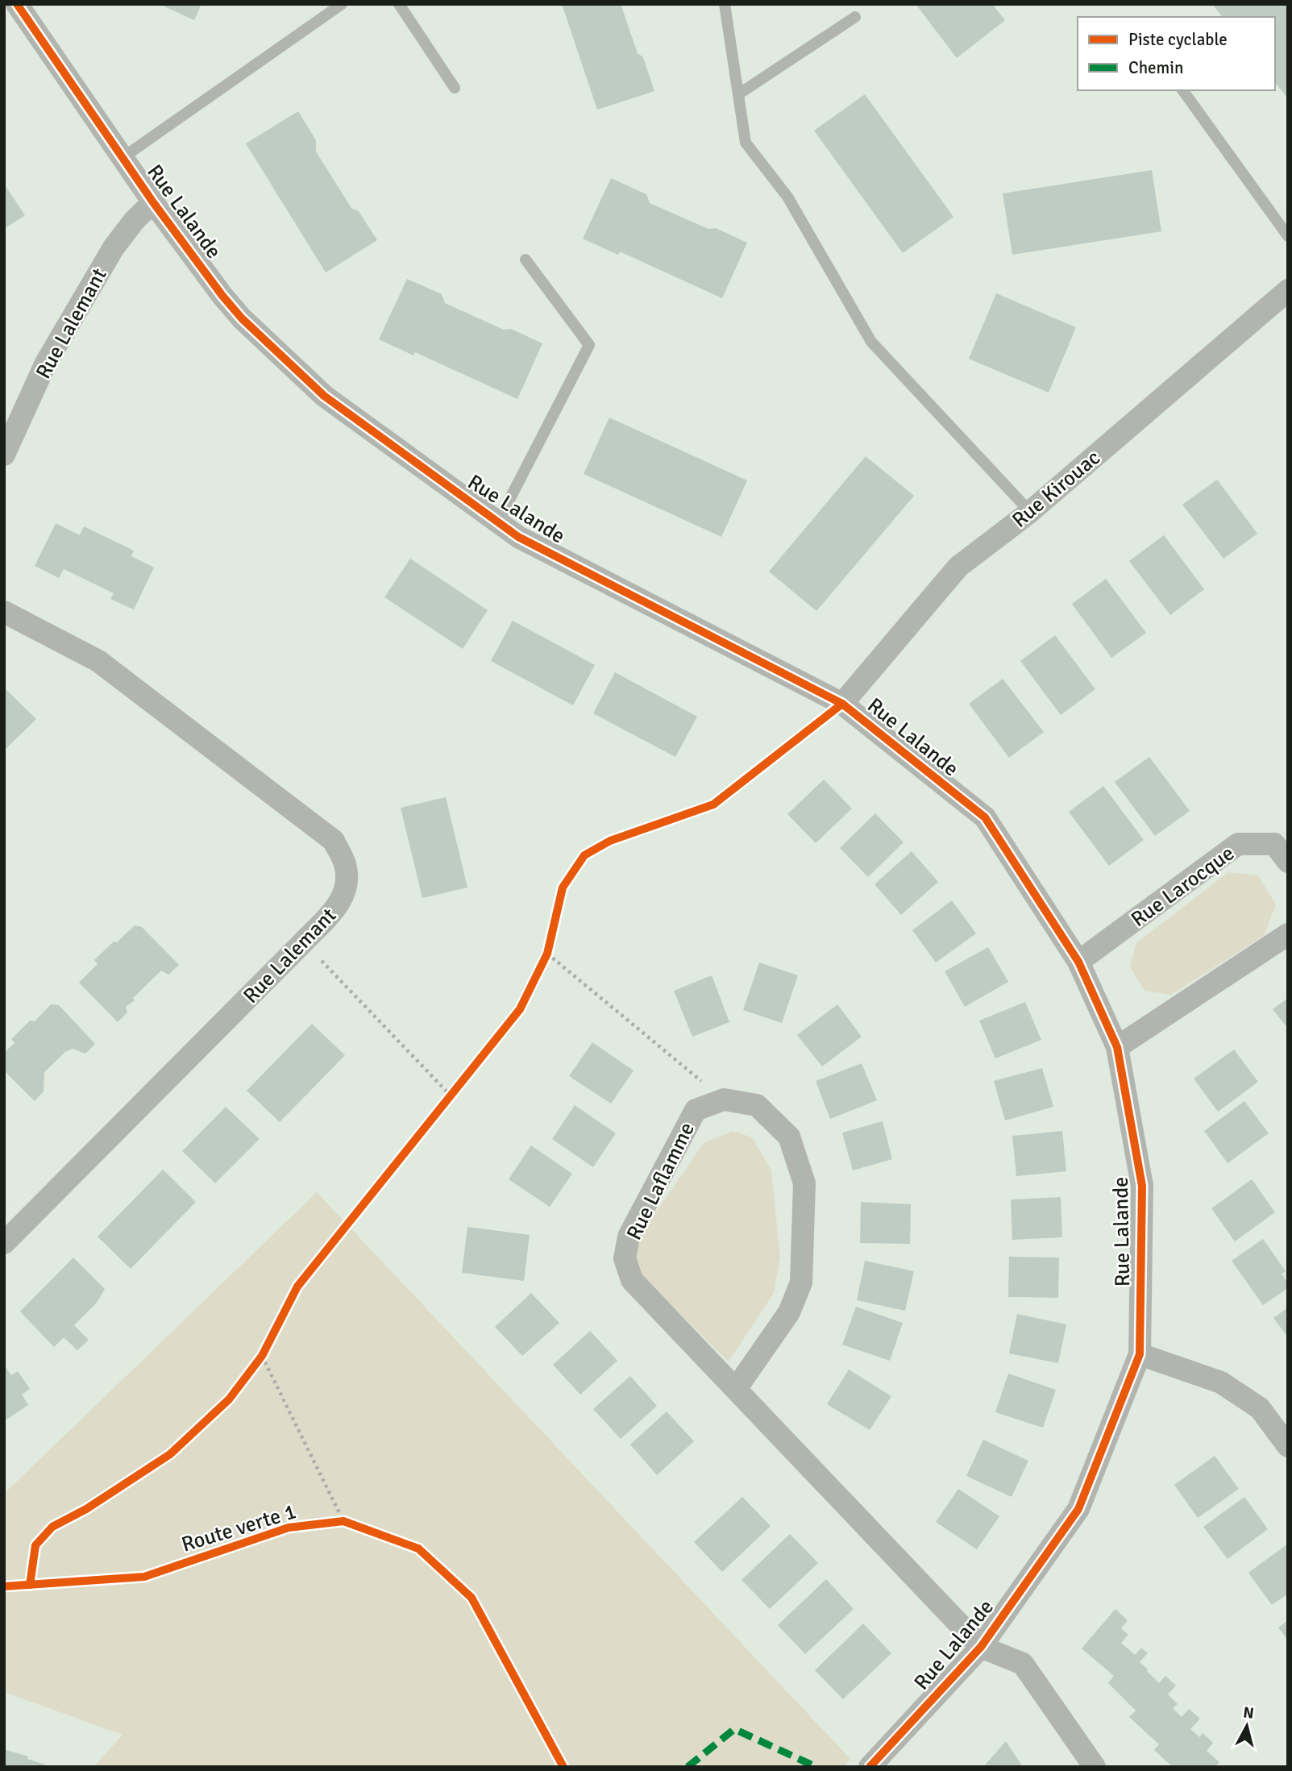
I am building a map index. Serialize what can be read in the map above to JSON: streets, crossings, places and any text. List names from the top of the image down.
{
  "streets": {
    "street": [
      "Rue Lalande",
      "Rue Lalemant",
      "Rue Kirouac",
      "Rue Larocque",
      "Rue Laflamme"
    ],
    "cycle path": ["Route verte 1"]
  },
  "crossings": [
    ["Rue Lalande", "Rue Lalemant"],
    ["Rue Lalande", "Rue Kirouac"],
    ["Rue Lalande", "Rue Larocque"],
    ["Rue Lalande", "Rue Laflamme"]
  ],
  "legend": ["Piste cyclable", "Chemin"],
  "north": "top"
}
